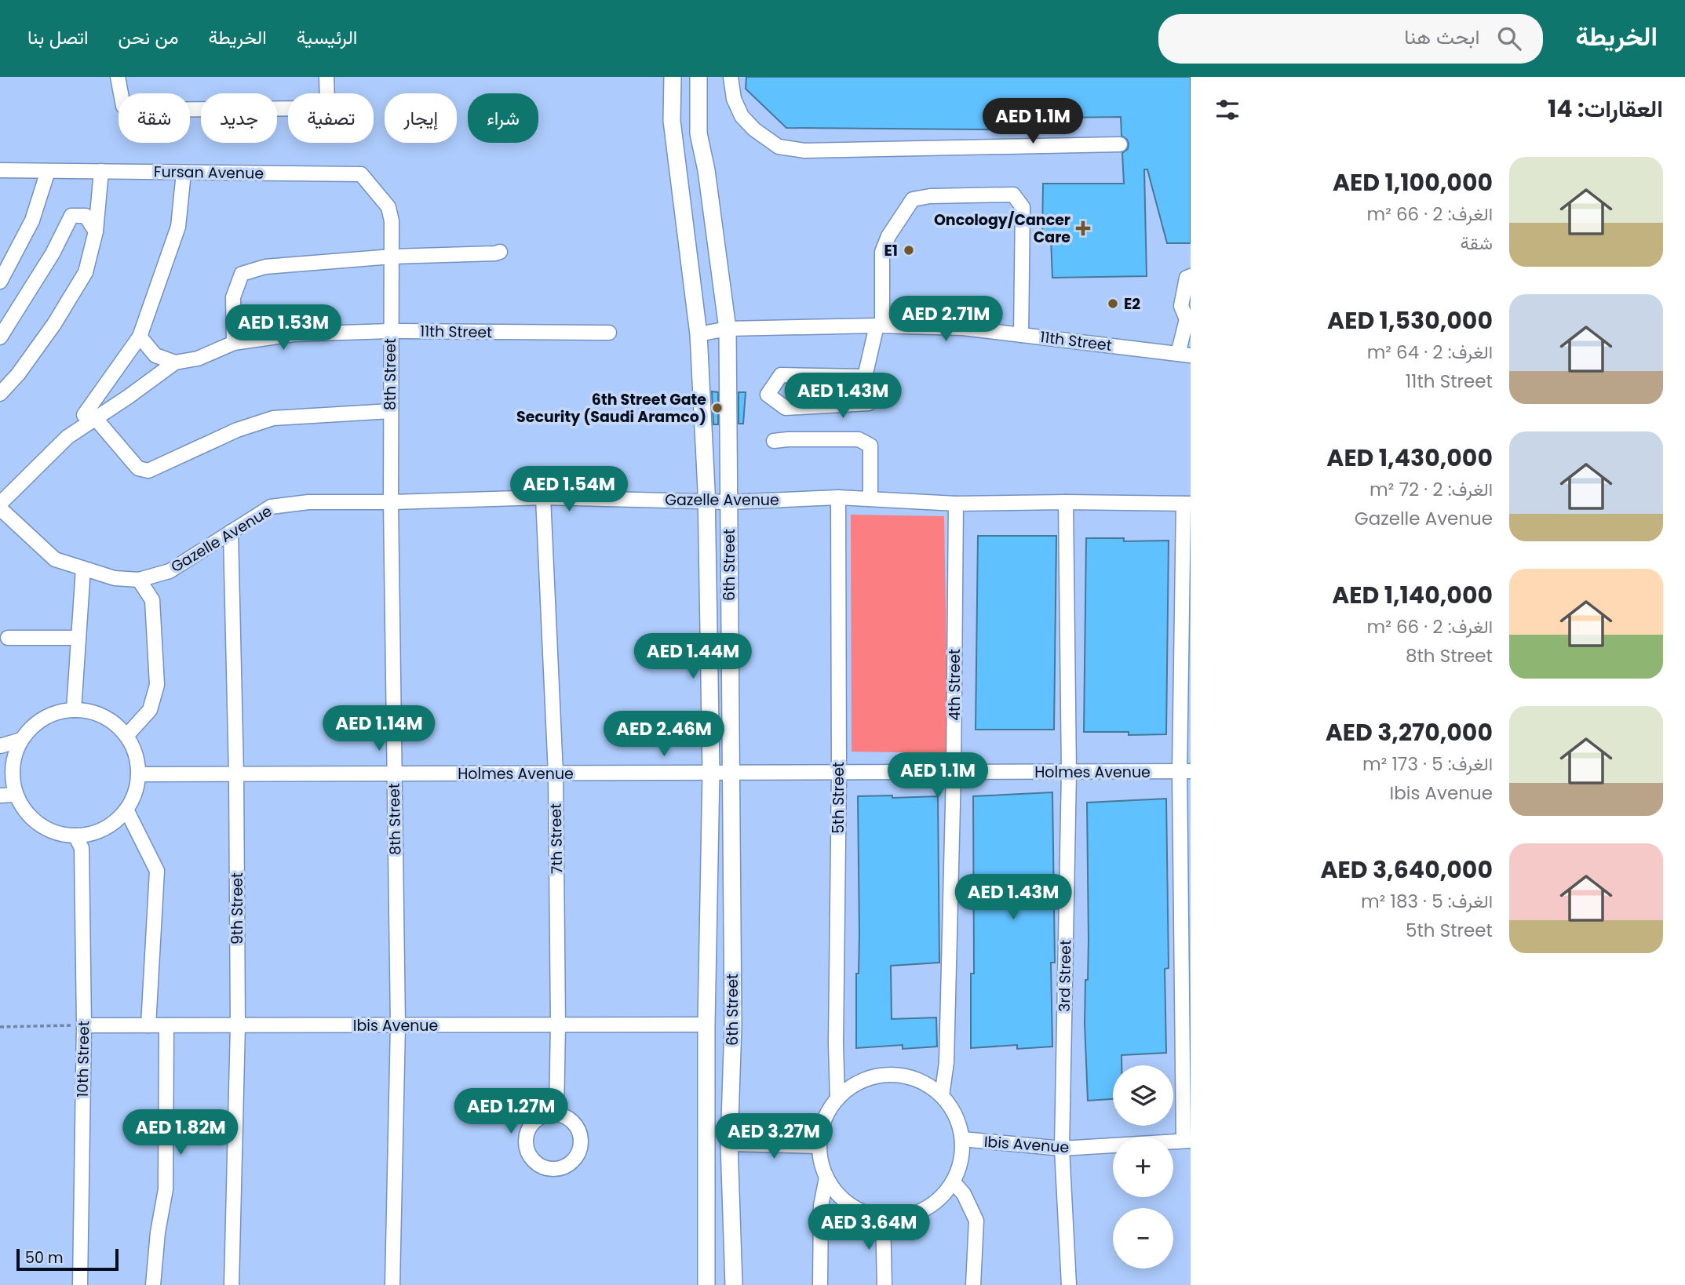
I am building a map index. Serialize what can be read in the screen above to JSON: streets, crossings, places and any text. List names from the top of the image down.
{
  "streets": {
    "main road": ["6th Street"],
    "street": [
      "Fursan Avenue",
      "11th Street",
      "8th Street",
      "Gazelle Avenue",
      "4th Street",
      "Holmes Avenue",
      "5th Street",
      "7th Street",
      "9th Street",
      "3rd Street",
      "Ibis Avenue",
      "10th Street"
    ]
  },
  "crossings": [
    ["Fursan Avenue", "11th Street"],
    ["Fursan Avenue", "8th Street"],
    ["11th Street", "8th Street"],
    ["11th Street", "6th Street"],
    ["8th Street", "Gazelle Avenue"],
    ["8th Street", "Holmes Avenue"],
    ["8th Street", "Ibis Avenue"],
    ["Gazelle Avenue", "6th Street"],
    ["Gazelle Avenue", "4th Street"],
    ["Gazelle Avenue", "5th Street"],
    ["Gazelle Avenue", "7th Street"],
    ["Gazelle Avenue", "9th Street"],
    ["Gazelle Avenue", "3rd Street"],
    ["6th Street", "Holmes Avenue"],
    ["6th Street", "Ibis Avenue"],
    ["4th Street", "Holmes Avenue"],
    ["4th Street", "5th Street"],
    ["4th Street", "Ibis Avenue"],
    ["Holmes Avenue", "5th Street"],
    ["Holmes Avenue", "7th Street"],
    ["Holmes Avenue", "9th Street"],
    ["Holmes Avenue", "3rd Street"],
    ["Holmes Avenue", "10th Street"],
    ["5th Street", "Ibis Avenue"],
    ["7th Street", "Ibis Avenue"],
    ["9th Street", "Ibis Avenue"],
    ["3rd Street", "Ibis Avenue"],
    ["Ibis Avenue", "10th Street"]
  ],
  "places": {
    "health": ["Oncology/Cancer Care"],
    "other": ["E1", "E2", "6th Street Gate Security (Saudi Aramco)"]
  },
  "scale_bar": "50 m",
  "page": {
    "header": "الخريطة",
    "search": "ابحث هنا",
    "nav": [
      "الرئيسية",
      "الخريطة",
      "من نحن",
      "اتصل بنا"
    ],
    "heading": "العقارات: 14",
    "chip": [
      "شراء",
      "إيجار",
      "تصفية",
      "جديد",
      "شقة"
    ],
    "price": [
      "AED 1.1M",
      "AED 2.71M",
      "AED 1.53M",
      "AED 1.43M",
      "AED 1.54M",
      "AED 1.44M",
      "AED 1.14M",
      "AED 2.46M",
      "AED 1.1M",
      "AED 1.43M",
      "AED 1.27M",
      "AED 1.82M",
      "AED 3.27M",
      "AED 3.64M"
    ],
    "list": [
      {
        "name": "AED 1,100,000",
        "note": "الغرف: 2 · 66 m² · شقة"
      },
      {
        "name": "AED 1,530,000",
        "note": "الغرف: 2 · 64 m² · 11th Street"
      },
      {
        "name": "AED 1,430,000",
        "note": "الغرف: 2 · 72 m² · Gazelle Avenue"
      },
      {
        "name": "AED 1,140,000",
        "note": "الغرف: 2 · 66 m² · 8th Street"
      },
      {
        "name": "AED 3,270,000",
        "note": "الغرف: 5 · 173 m² · Ibis Avenue"
      },
      {
        "name": "AED 3,640,000",
        "note": "الغرف: 5 · 183 m² · 5th Street"
      }
    ],
    "map_buttons": ["+", "−"],
    "scale": "50 m"
  }
}
